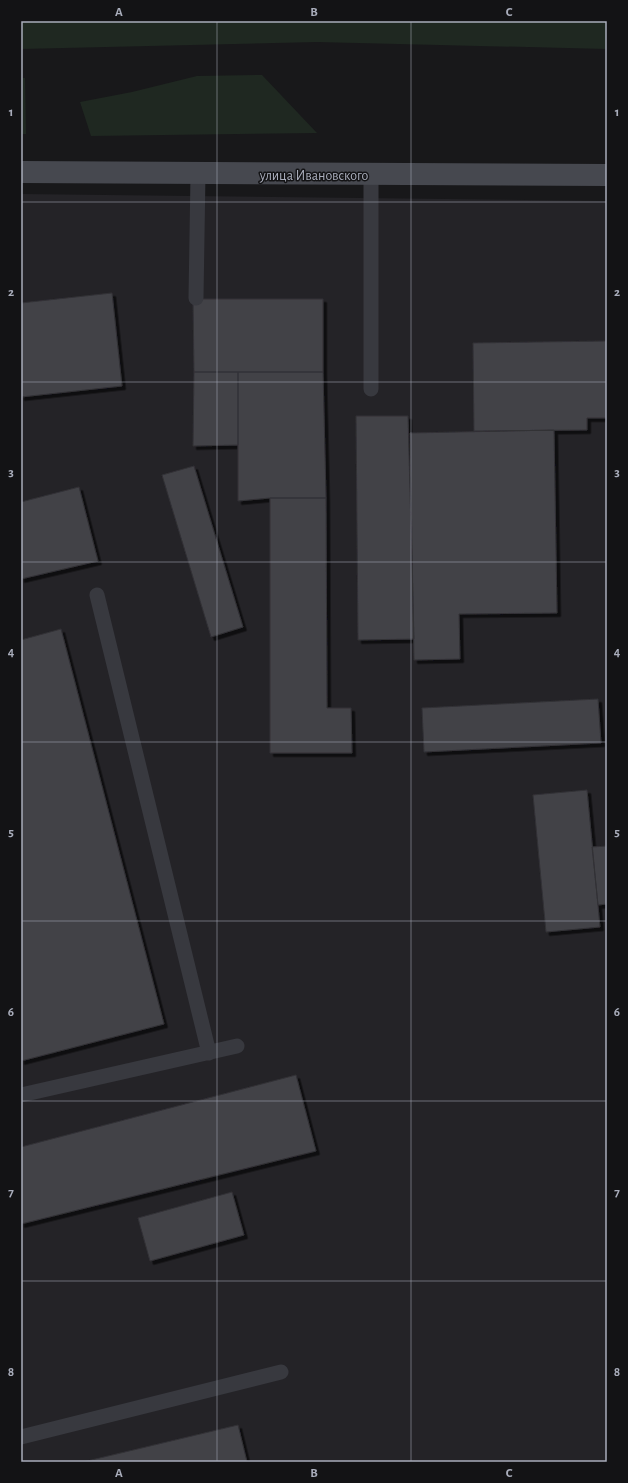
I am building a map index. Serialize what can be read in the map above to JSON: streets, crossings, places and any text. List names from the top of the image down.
{
  "streets": {
    "main road": ["улица Ивановского"]
  },
  "grid": {
    "columns": ["A", "B", "C"],
    "rows": [
      "1",
      "2",
      "3",
      "4",
      "5",
      "6",
      "7",
      "8"
    ]
  }
}
